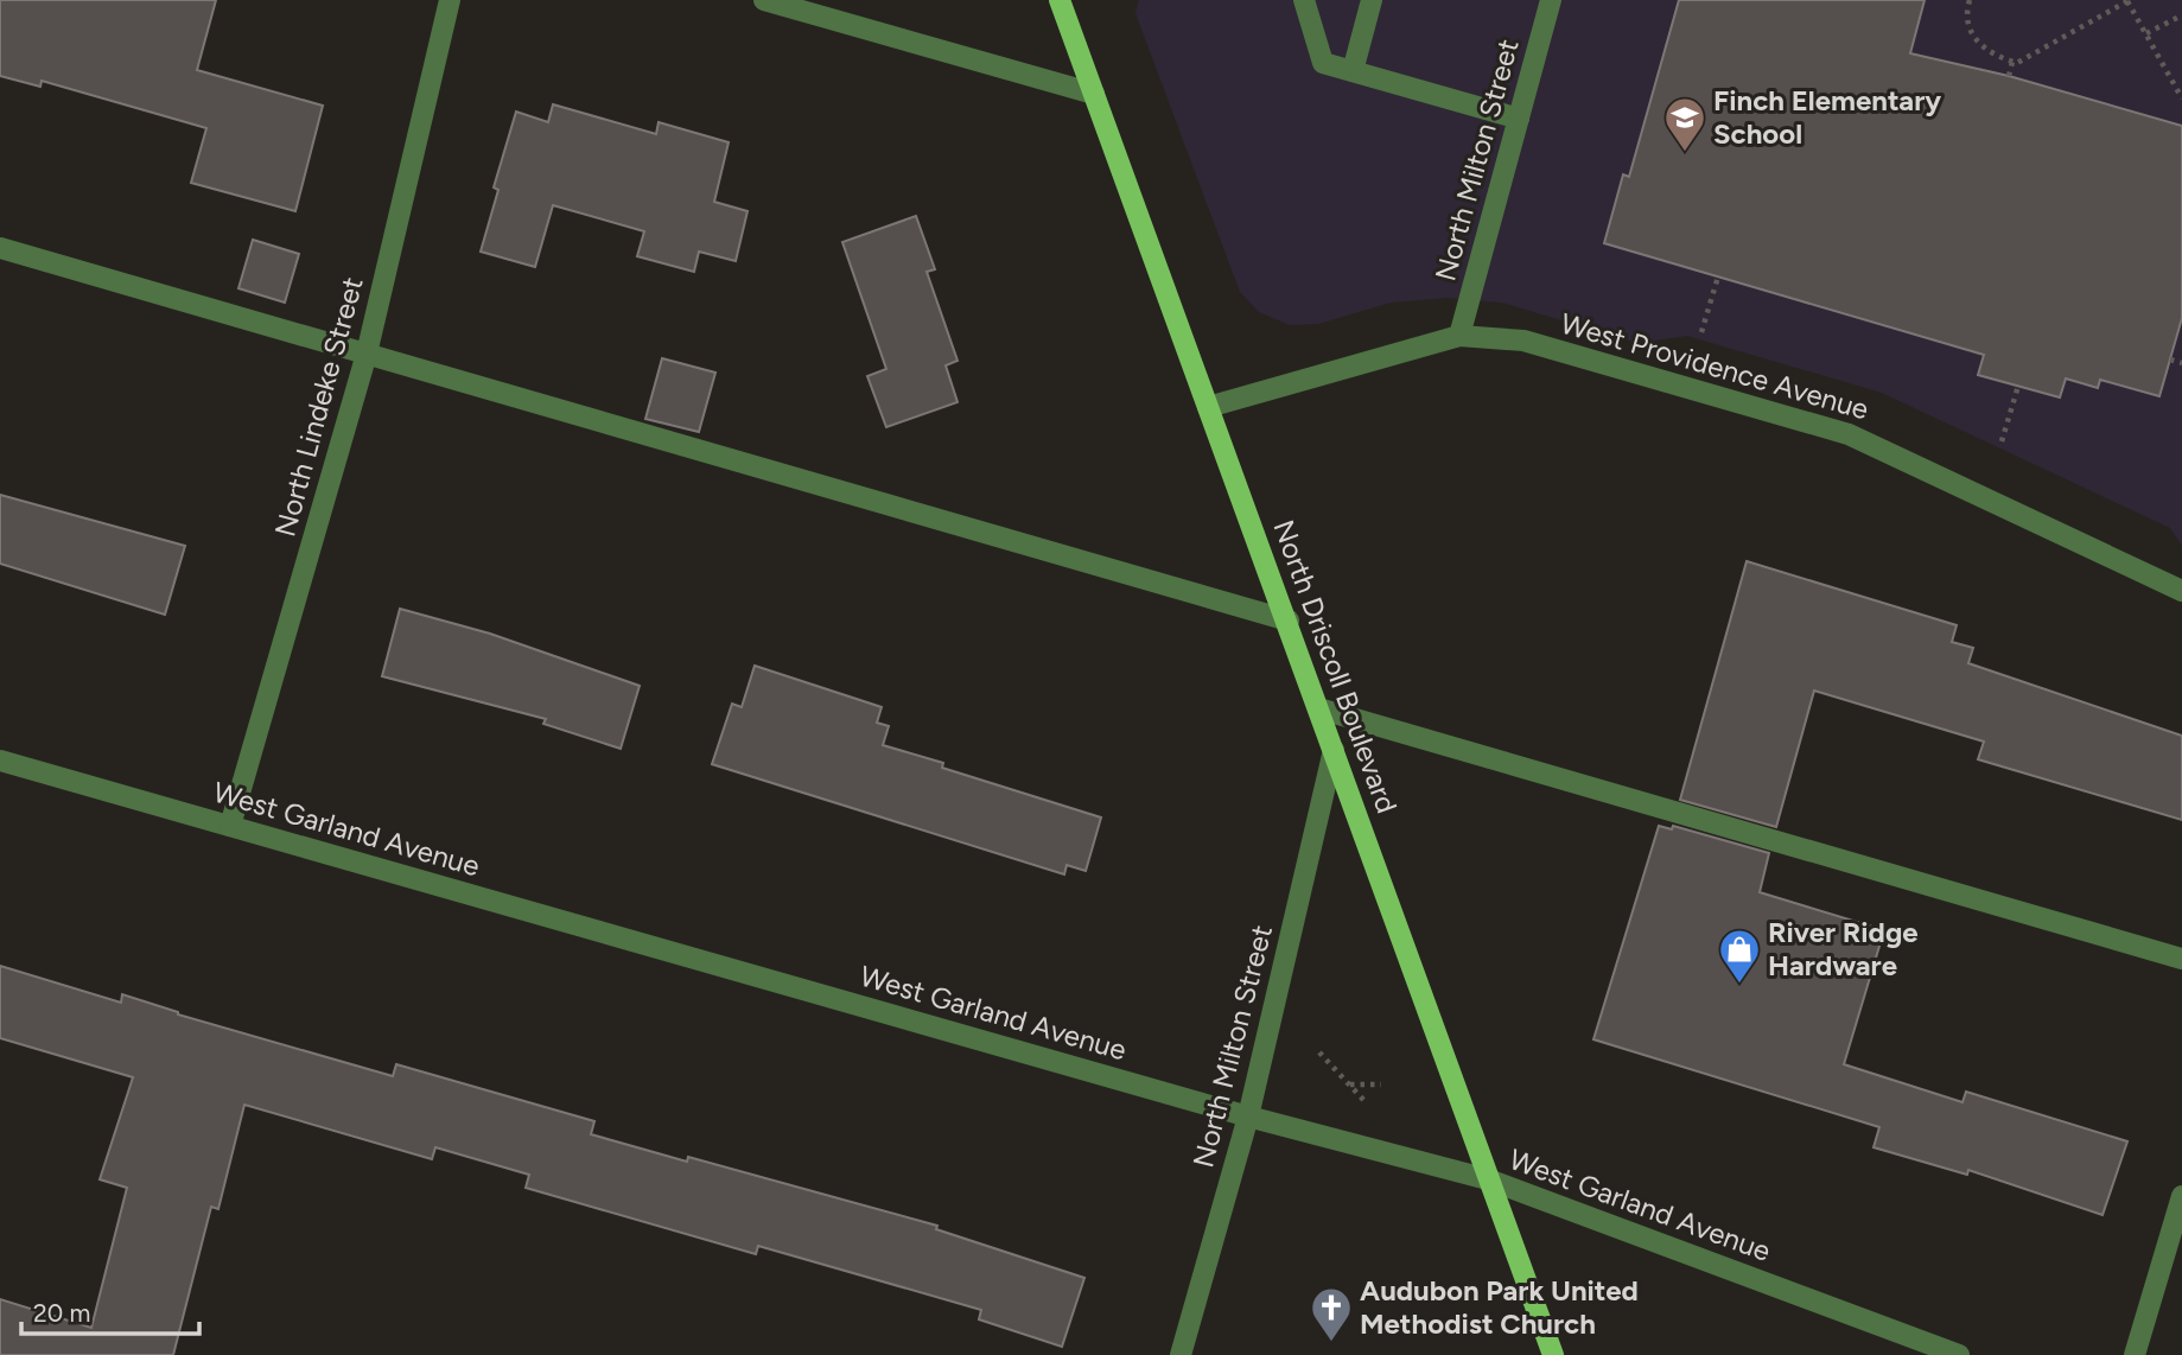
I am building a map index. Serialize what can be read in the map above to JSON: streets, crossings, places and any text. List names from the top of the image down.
{
  "streets": {
    "main road": ["North Driscoll Boulevard"],
    "street": [
      "North Milton Street",
      "West Providence Avenue",
      "North Lindeke Street",
      "West Garland Avenue"
    ]
  },
  "crossings": [
    ["North Milton Street", "West Providence Avenue"],
    ["North Milton Street", "North Driscoll Boulevard"],
    ["North Milton Street", "West Garland Avenue"],
    ["West Providence Avenue", "North Driscoll Boulevard"],
    ["North Lindeke Street", "West Garland Avenue"],
    ["North Driscoll Boulevard", "West Garland Avenue"]
  ],
  "places": {
    "school or university": ["Finch Elementary School"],
    "shop": ["River Ridge Hardware"],
    "church": ["Audubon Park United Methodist Church"]
  },
  "scale_bar": "20 m"
}
